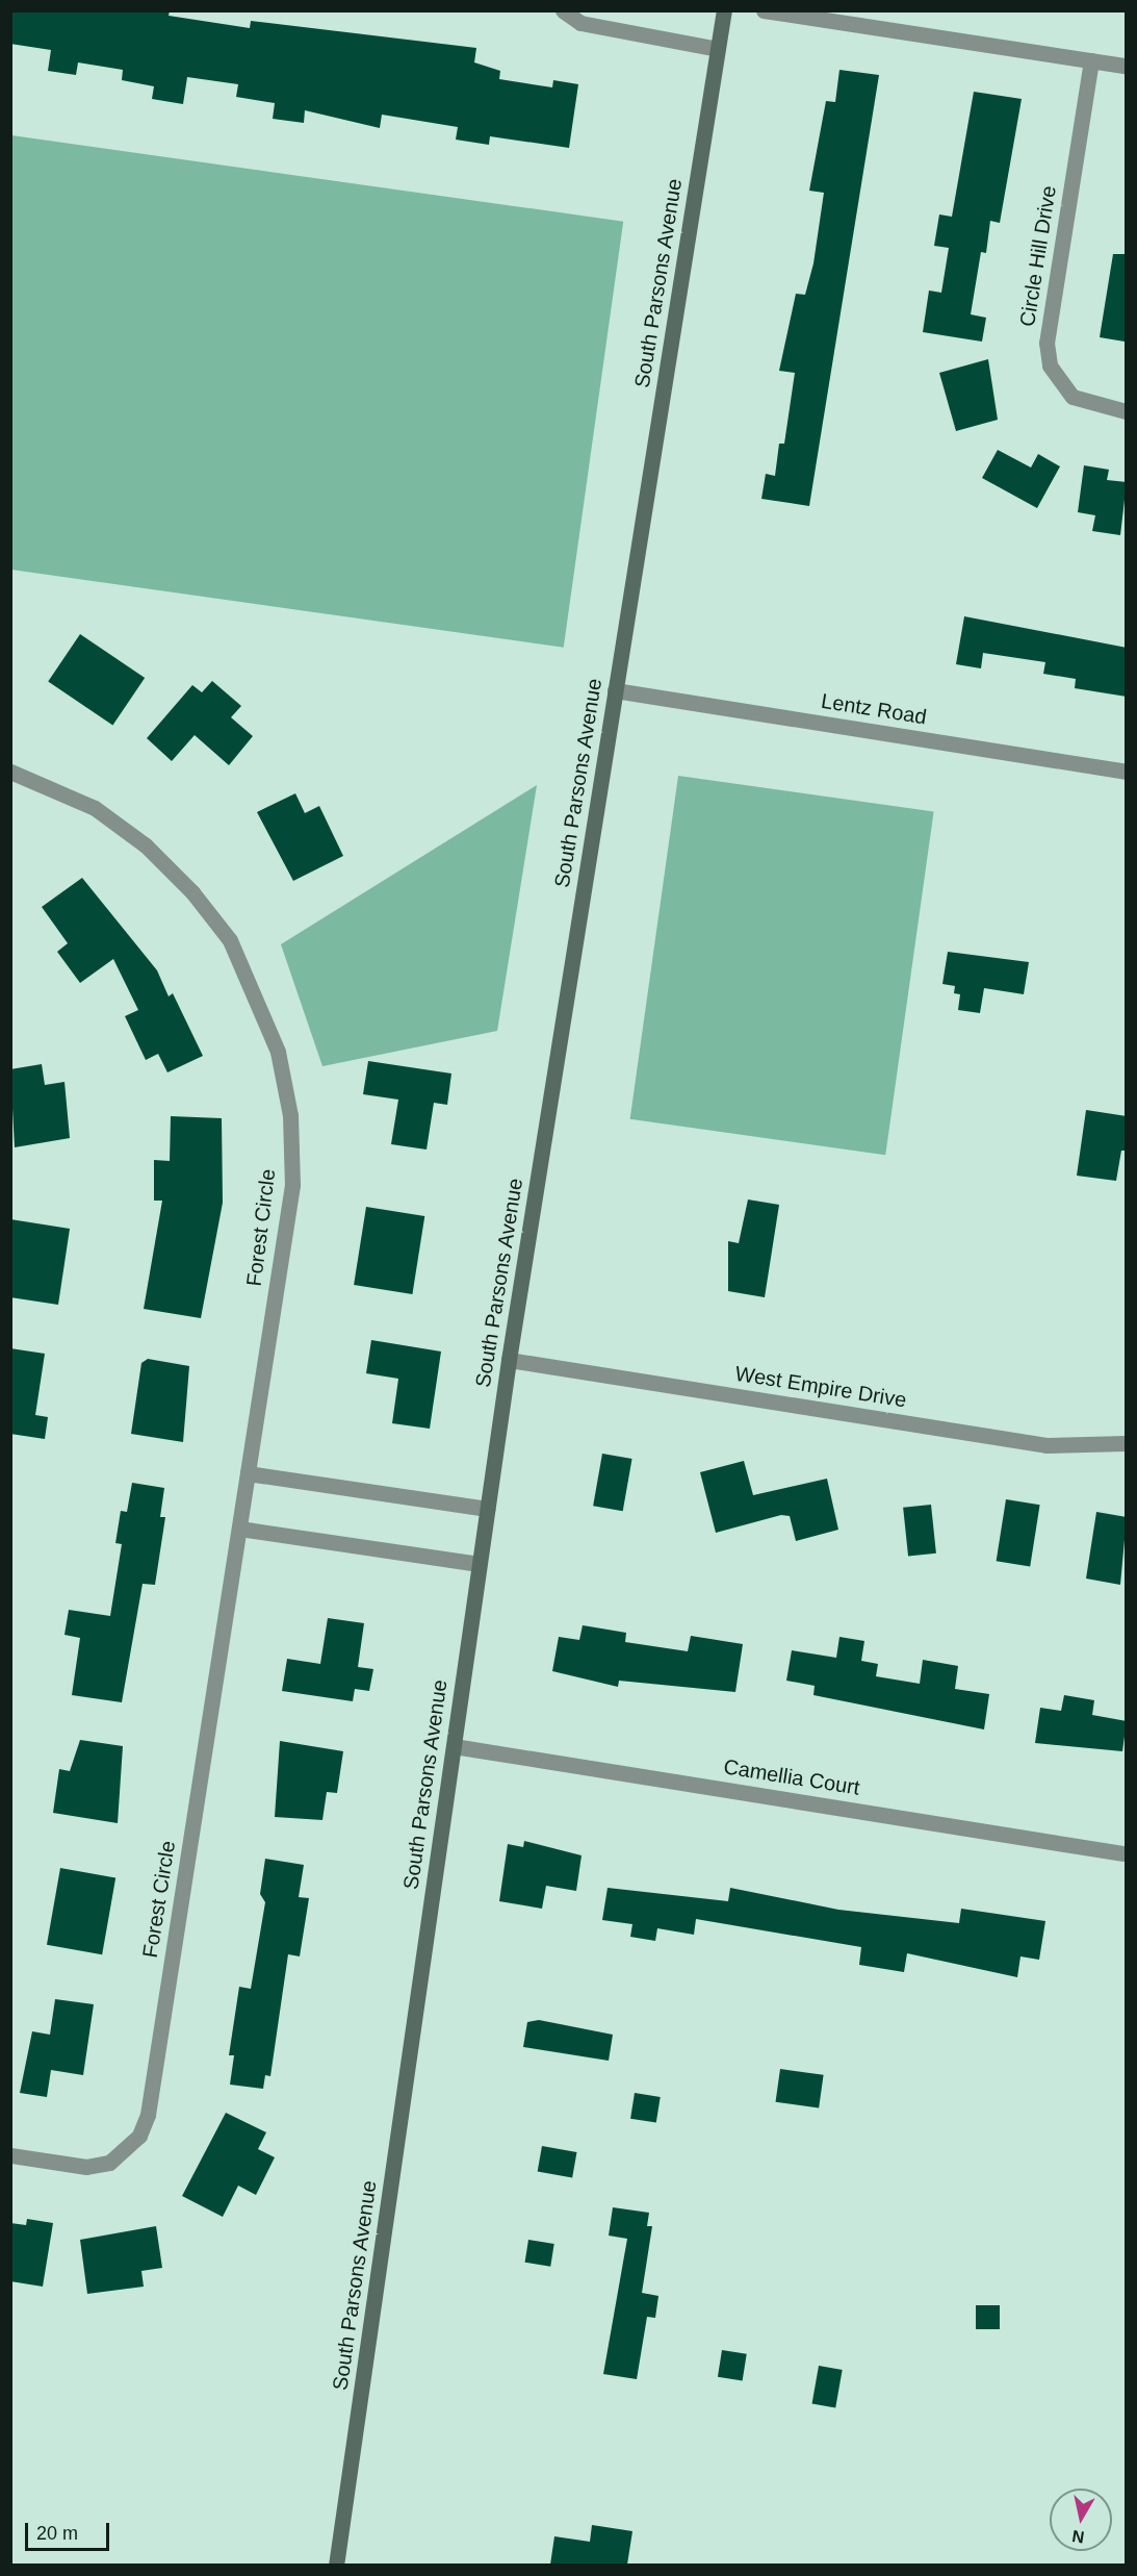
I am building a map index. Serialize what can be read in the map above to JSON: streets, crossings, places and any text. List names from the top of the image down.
{
  "streets": {
    "main road": ["South Parsons Avenue"],
    "street": [
      "Circle Hill Drive",
      "Lentz Road",
      "Forest Circle",
      "West Empire Drive",
      "Camellia Court"
    ]
  },
  "crossings": [
    ["South Parsons Avenue", "Lentz Road"],
    ["South Parsons Avenue", "West Empire Drive"],
    ["South Parsons Avenue", "Camellia Court"]
  ],
  "scale_bar": "20 m",
  "north": "bottom"
}
